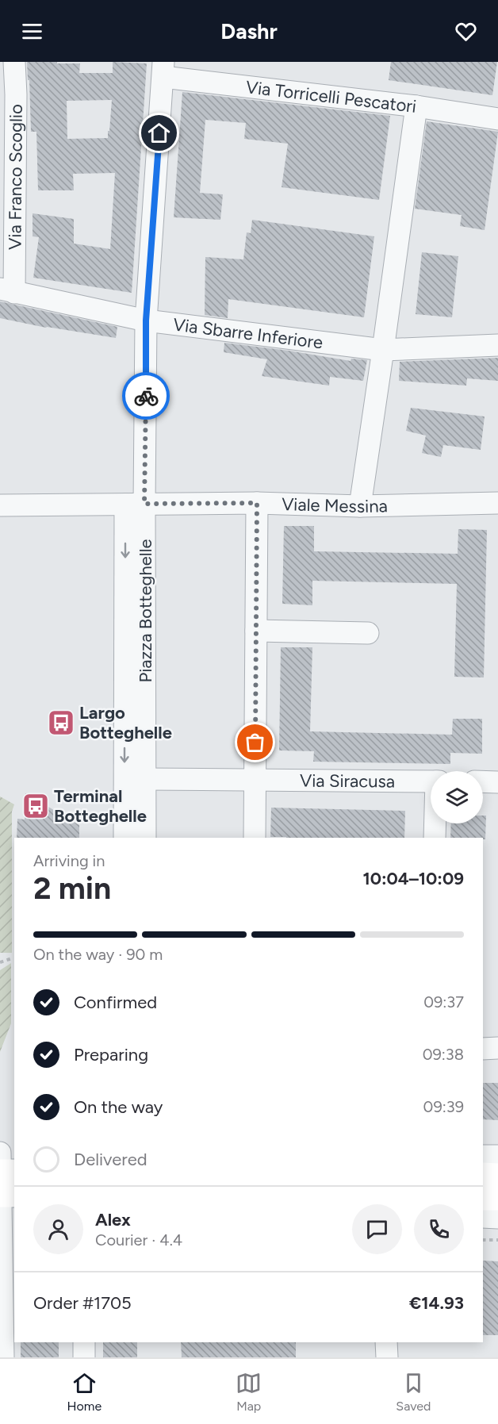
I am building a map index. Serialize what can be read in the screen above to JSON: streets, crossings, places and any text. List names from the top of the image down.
{
  "streets": {
    "street": [
      "Via Torricelli Pescatori",
      "Via Franco Scoglio",
      "Via Sbarre Inferiore",
      "Viale Messina",
      "Piazza Botteghelle",
      "Via Siracusa"
    ]
  },
  "crossings": [
    ["Via Franco Scoglio", "Via Sbarre Inferiore"],
    ["Viale Messina", "Piazza Botteghelle"]
  ],
  "places": {
    "bus stop": ["Largo Botteghelle", "Terminal Botteghelle"]
  },
  "page": {
    "header": "Dashr",
    "heading": ["2 min", "Arriving in", "10:04–10:09"],
    "panel": [
      "Alex",
      "Courier · 4.4",
      "Order #1705",
      "€14.93"
    ],
    "bar": "On the way · 90 m",
    "list": [
      ["Confirmed", "09:37"],
      ["Preparing", "09:38"],
      ["On the way", "09:39"],
      "Delivered"
    ],
    "tabs": ["Home", "Map", "Saved"]
  }
}
